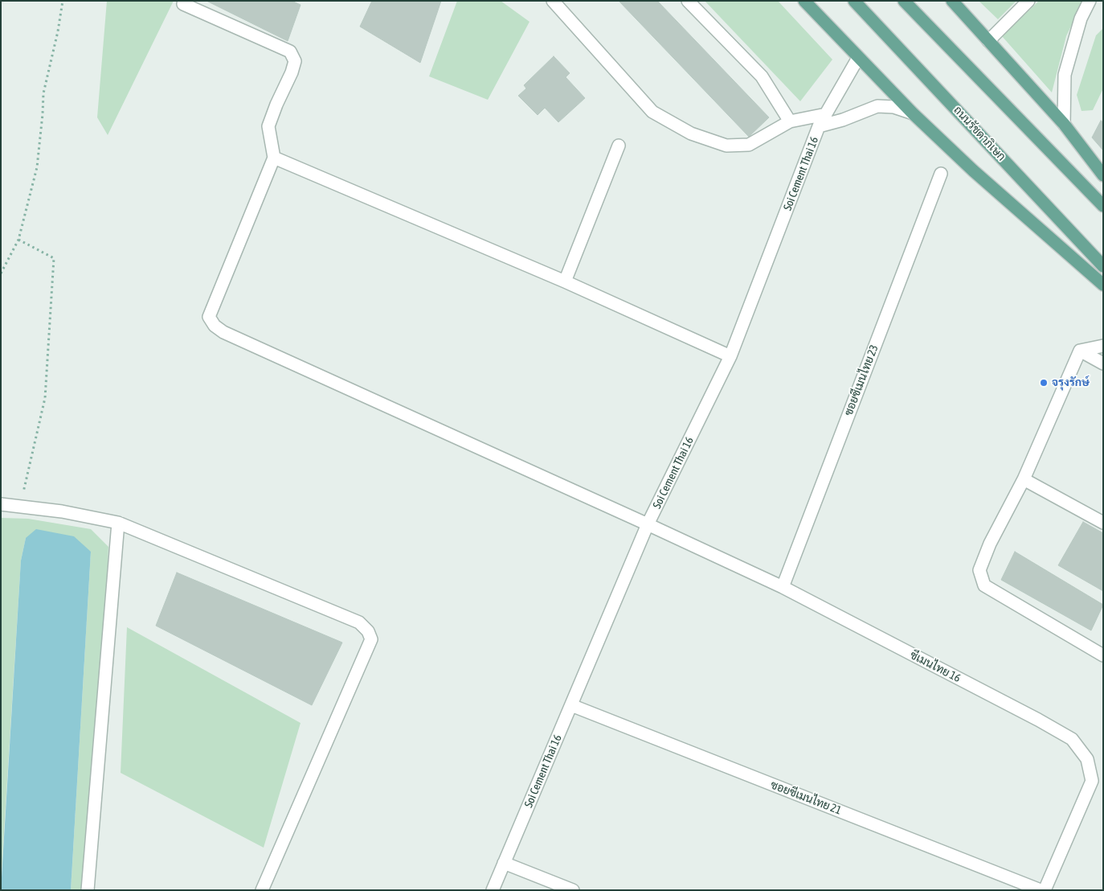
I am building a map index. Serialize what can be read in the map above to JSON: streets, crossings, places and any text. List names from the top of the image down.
{
  "streets": {
    "main road": ["ถนนรัชดาภิเษก"],
    "street": [
      "Soi Cement Thai 16",
      "ซอยซีเมนไทย 23",
      "ซีเมนไทย 16",
      "ซอยซีเมนไทย 21"
    ]
  },
  "crossings": [
    ["Soi Cement Thai 16", "ซีเมนไทย 16"],
    ["Soi Cement Thai 16", "ซอยซีเมนไทย 21"],
    ["ซอยซีเมนไทย 23", "ซีเมนไทย 16"]
  ],
  "places": ["จรุงรักษ์"]
}
